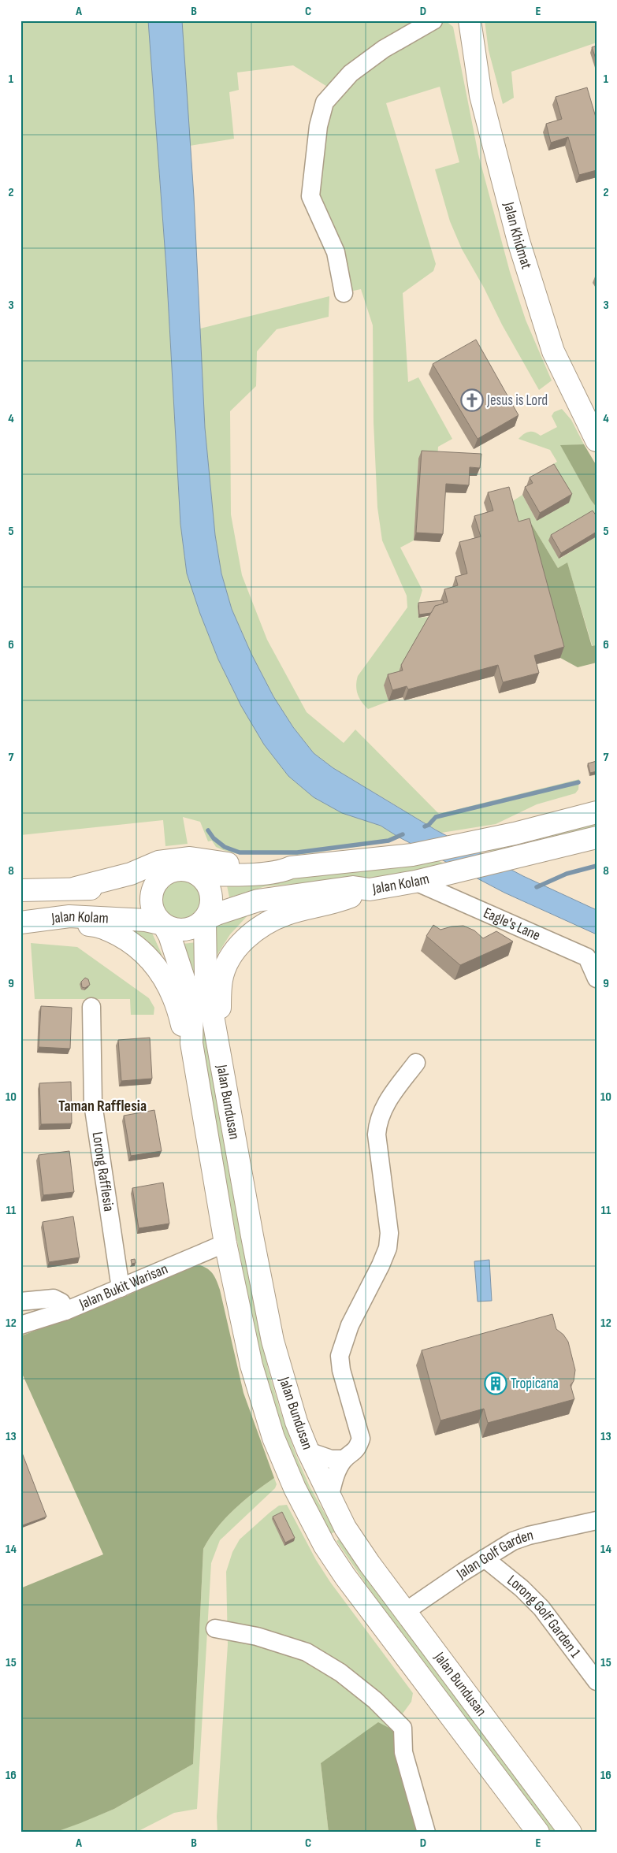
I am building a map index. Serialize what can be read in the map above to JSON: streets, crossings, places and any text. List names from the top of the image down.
{
  "streets": {
    "main road": ["Jalan Khidmat", "Jalan Kolam", "Jalan Bundusan"],
    "street": [
      "Eagle's Lane",
      "Lorong Rafflesia",
      "Jalan Bukit Warisan",
      "Jalan Golf Garden",
      "Lorong Golf Garden 1"
    ]
  },
  "crossings": [
    ["Jalan Kolam", "Eagle's Lane"],
    ["Jalan Kolam", "Jalan Bundusan"],
    ["Jalan Bundusan", "Jalan Bukit Warisan"],
    ["Jalan Bundusan", "Jalan Golf Garden"],
    ["Lorong Rafflesia", "Jalan Bukit Warisan"],
    ["Jalan Golf Garden", "Lorong Golf Garden 1"]
  ],
  "districts": ["Taman Rafflesia"],
  "places": {
    "church": ["Jesus is Lord"],
    "building": ["Tropicana"]
  },
  "grid": {
    "columns": [
      "A",
      "B",
      "C",
      "D",
      "E"
    ],
    "rows": [
      "1",
      "2",
      "3",
      "4",
      "5",
      "6",
      "7",
      "8",
      "9",
      "10",
      "11",
      "12",
      "13",
      "14",
      "15",
      "16"
    ]
  }
}
